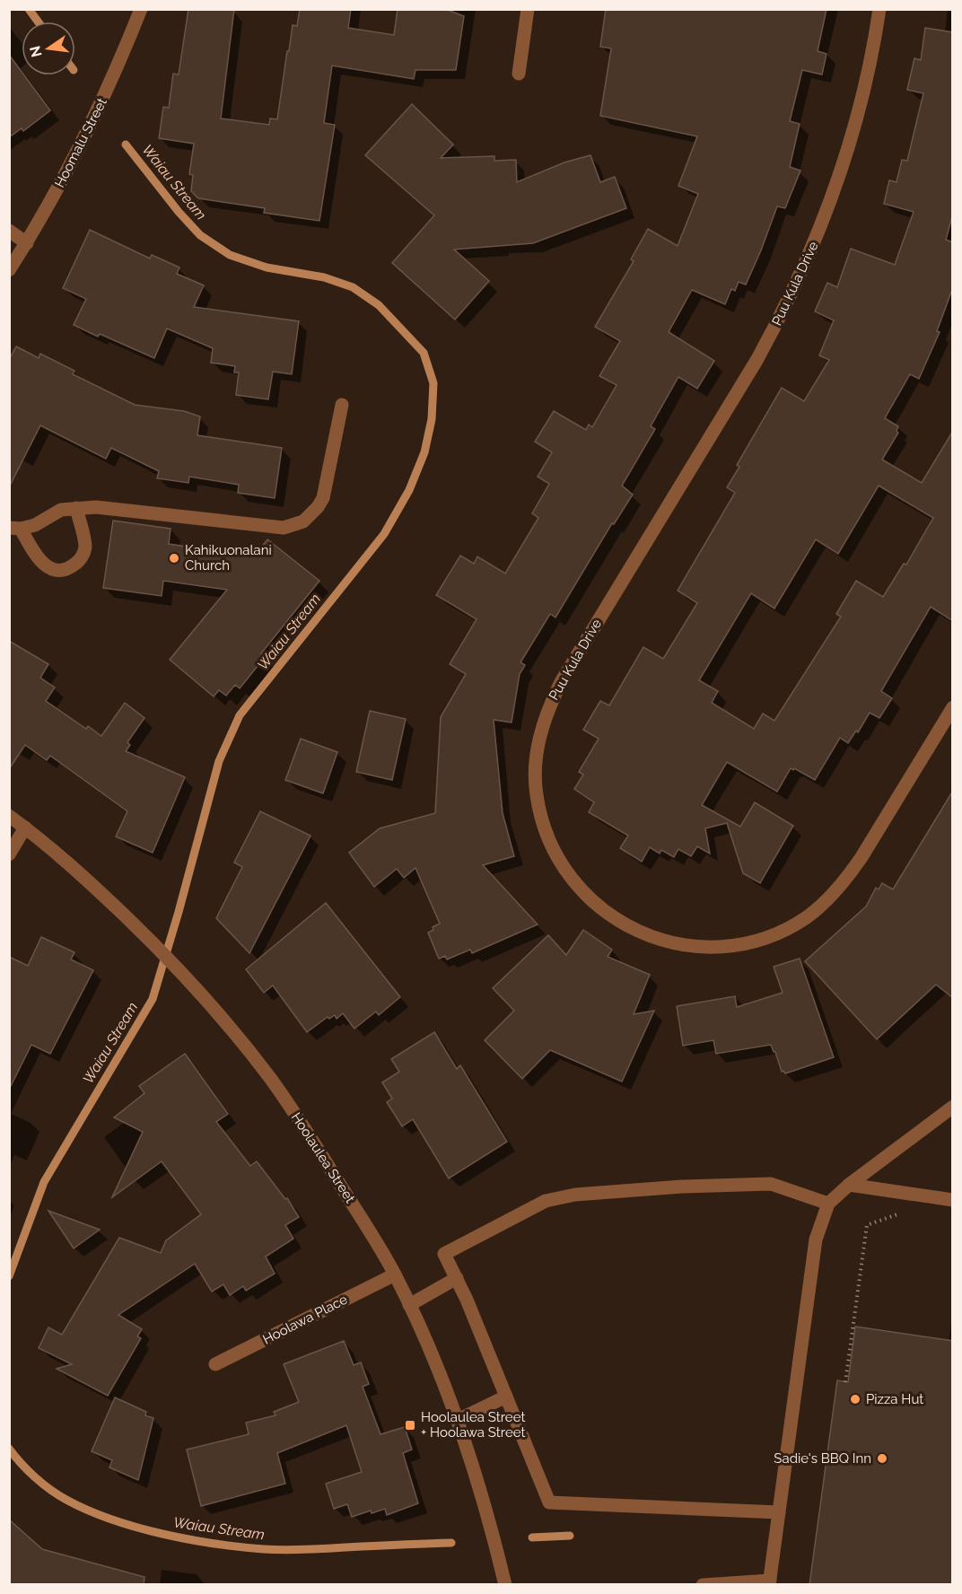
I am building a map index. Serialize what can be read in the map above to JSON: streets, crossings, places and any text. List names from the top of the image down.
{
  "streets": {
    "street": [
      "Hoomalu Street",
      "Puu Kula Drive",
      "Hoolaulea Street",
      "Hoolawa Place"
    ]
  },
  "crossings": [
    ["Hoolaulea Street", "Hoolawa Place"]
  ],
  "water": ["Waiau Stream"],
  "places": {
    "other": ["Kahikuonalani Church", "Pizza Hut", "Sadie's BBQ Inn"],
    "transit": ["Hoolaulea Street + Hoolawa Street"]
  },
  "north": "left"
}
